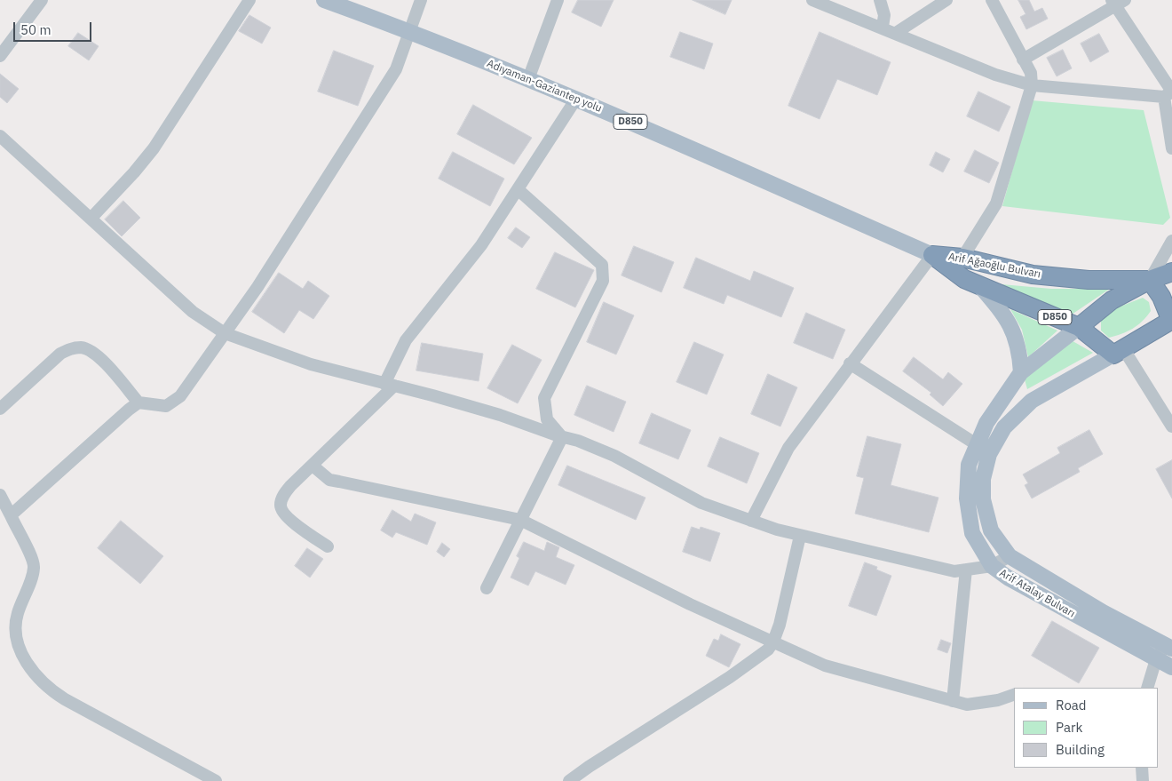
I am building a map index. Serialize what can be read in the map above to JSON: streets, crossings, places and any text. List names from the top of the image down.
{
  "streets": {
    "highway": ["D850", "Arif Ağaoğlu Bulvarı"],
    "main road": ["Adıyaman-Gaziantep yolu", "Arif Atalay Bulvarı"]
  },
  "crossings": [
    ["Adıyaman-Gaziantep yolu", "Arif Ağaoğlu Bulvarı"],
    ["Arif Ağaoğlu Bulvarı", "Arif Atalay Bulvarı"]
  ],
  "legend": ["Road", "Park", "Building"],
  "scale_bar": "50 m"
}
